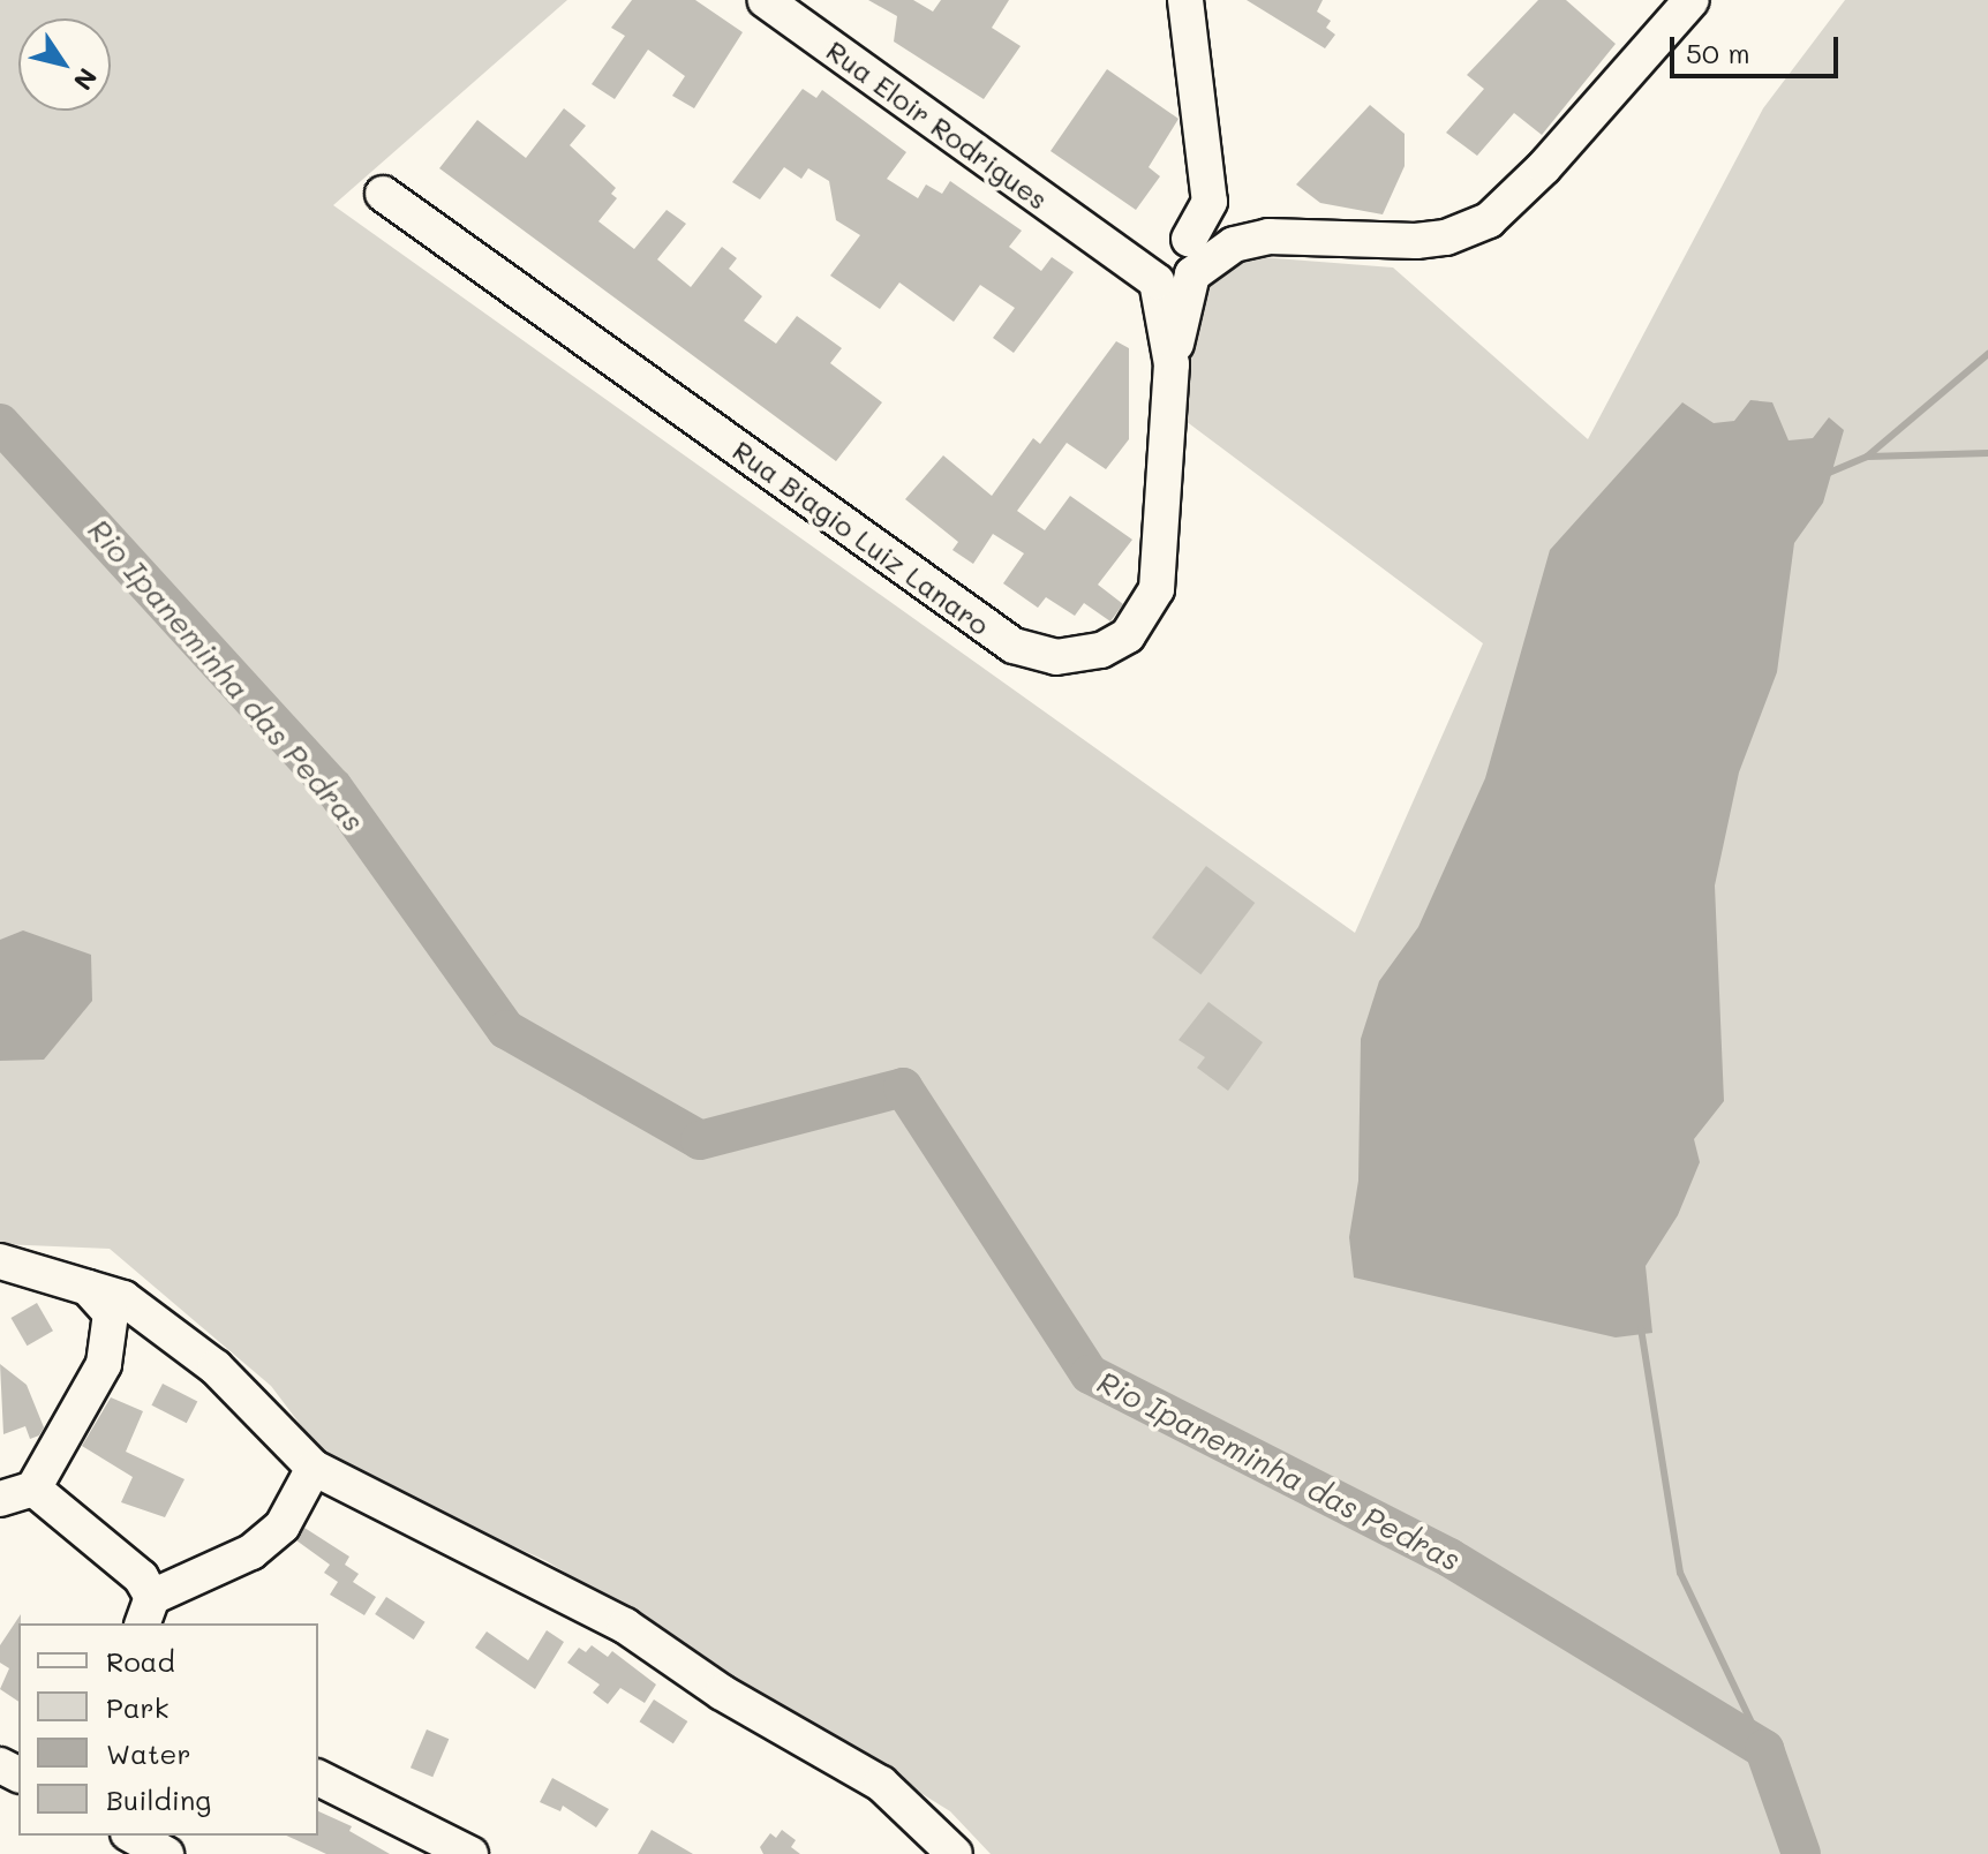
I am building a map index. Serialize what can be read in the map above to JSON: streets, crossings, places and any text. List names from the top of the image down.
{
  "streets": {
    "street": ["Rua Eloir Rodrigues", "Rua Biagio Luiz Lanaro"]
  },
  "crossings": [
    ["Rua Eloir Rodrigues", "Rua Biagio Luiz Lanaro"]
  ],
  "water": ["Rio Ipaneminha das Pedras"],
  "legend": [
    "Road",
    "Park",
    "Water",
    "Building"
  ],
  "scale_bar": "50 m",
  "north": "bottom right"
}
